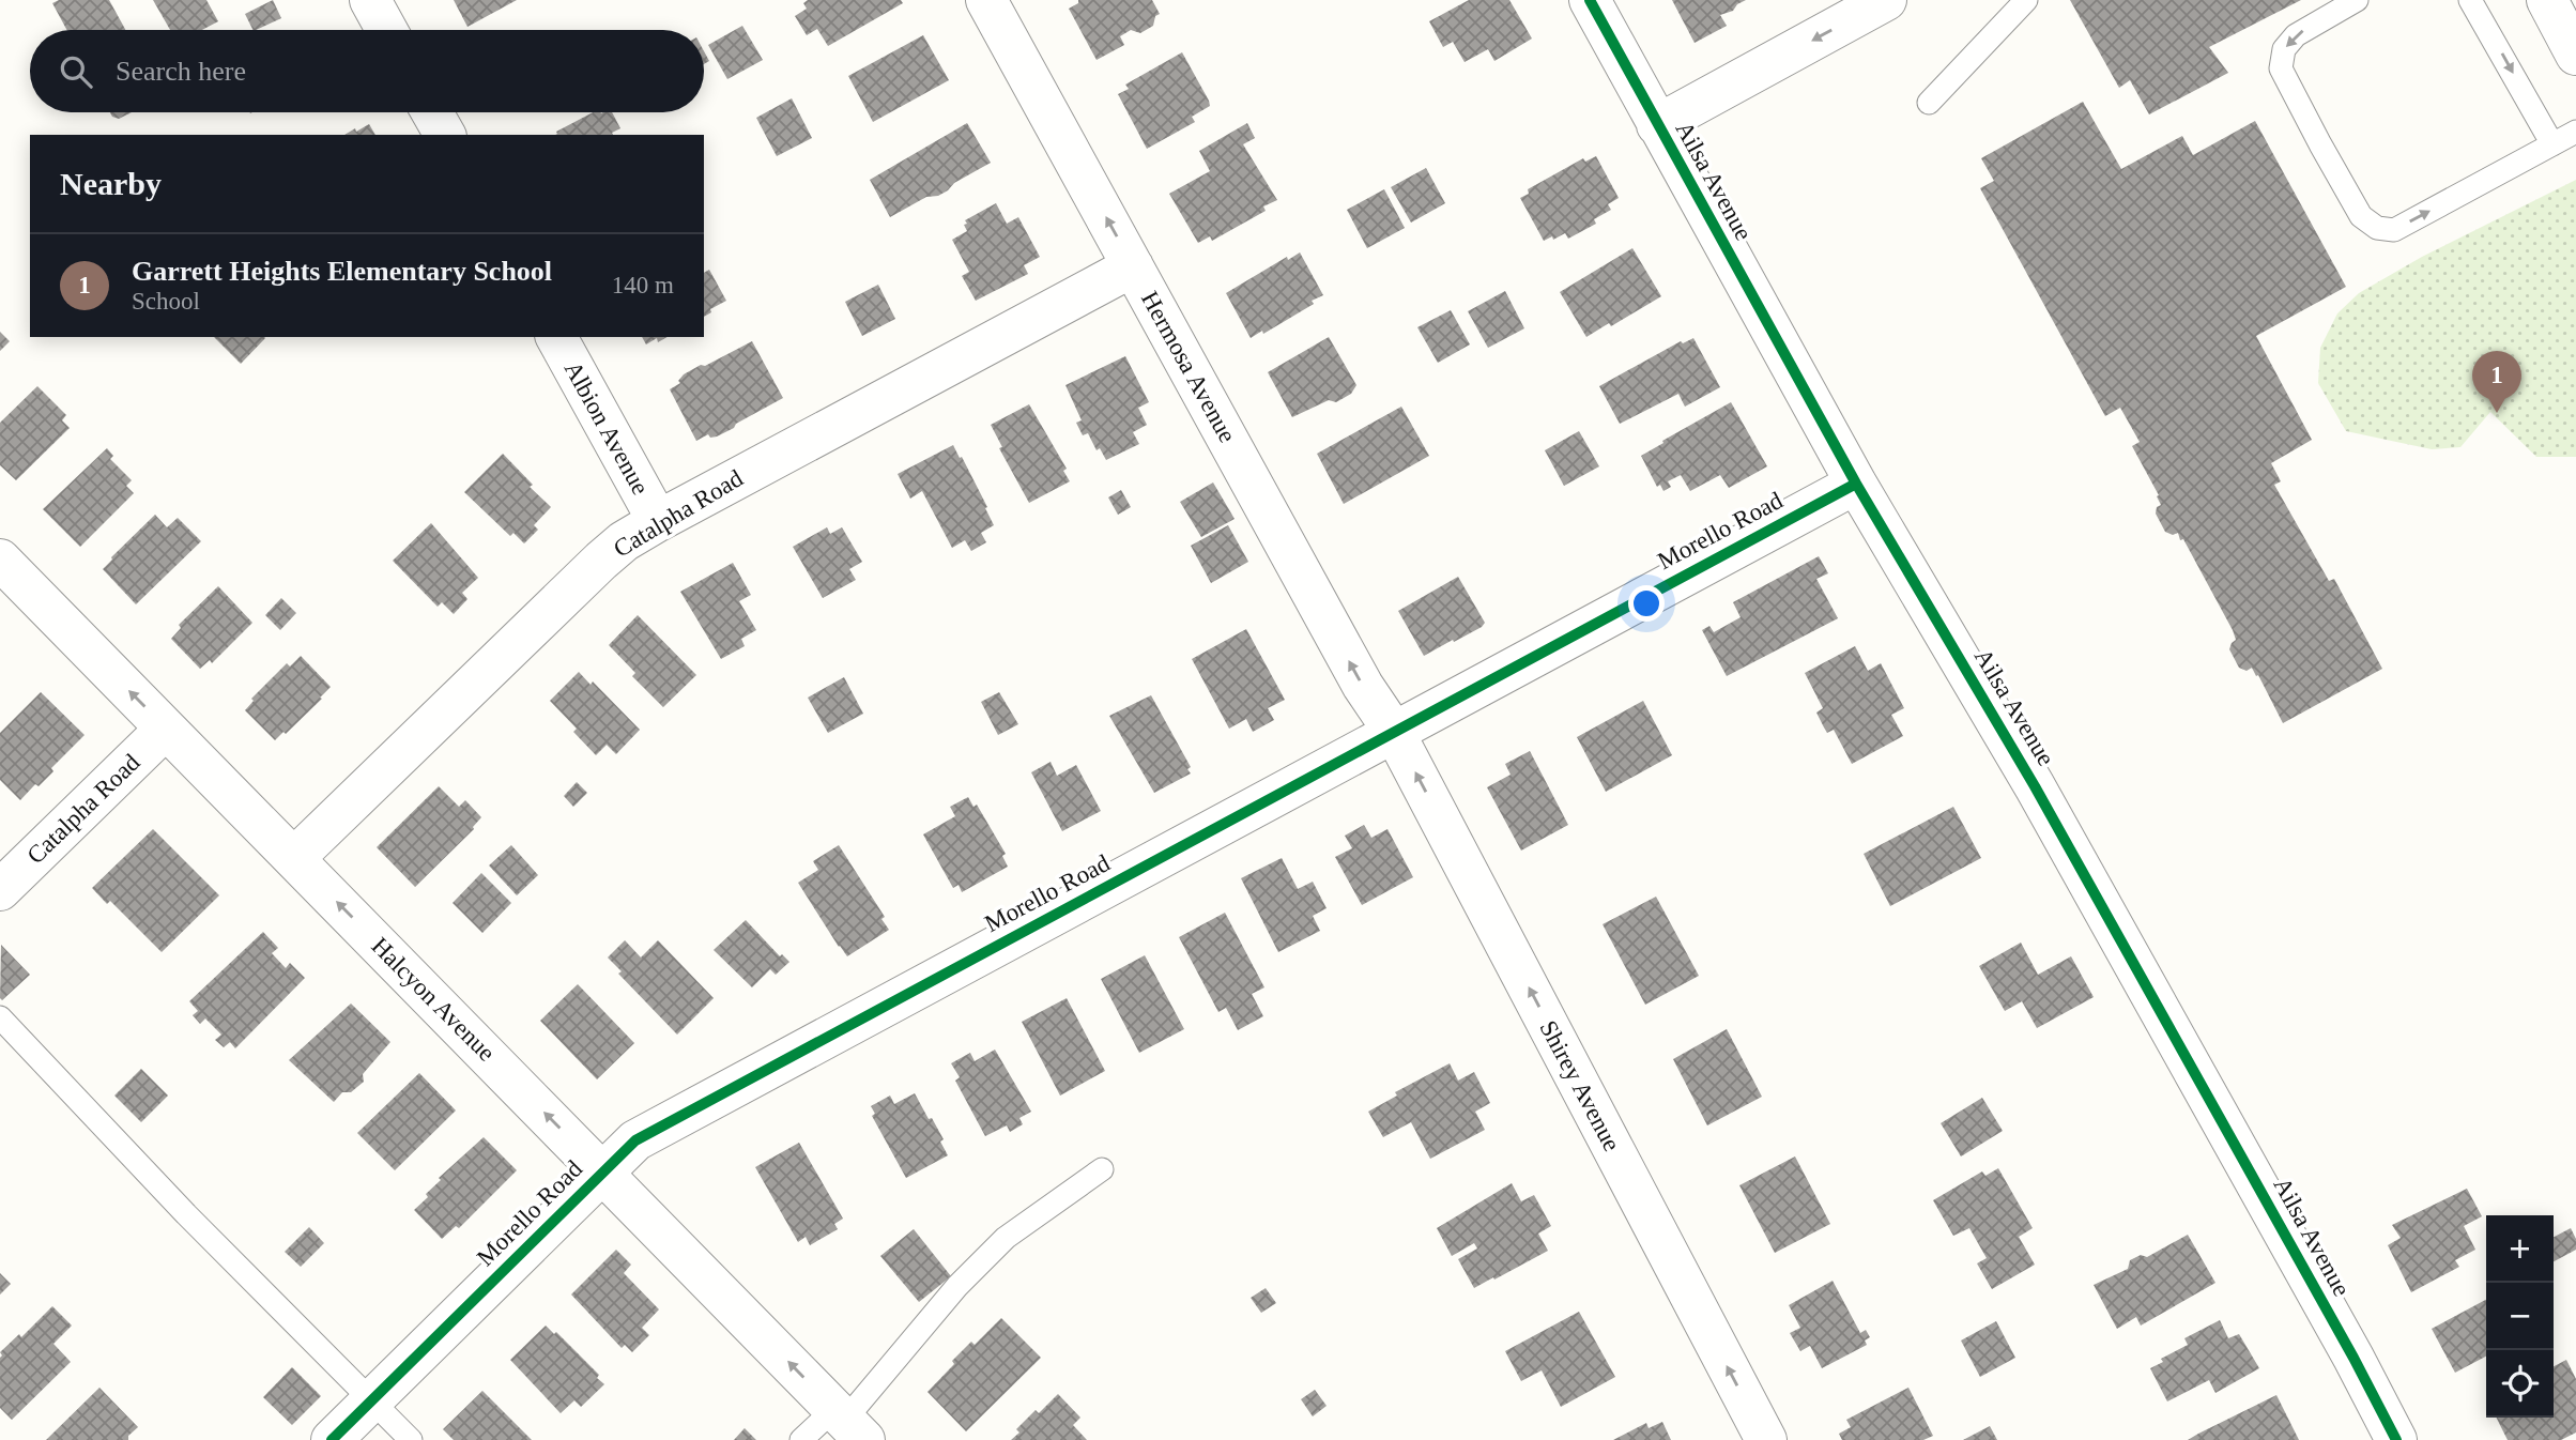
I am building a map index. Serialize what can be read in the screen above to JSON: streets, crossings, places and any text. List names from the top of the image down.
{
  "streets": {
    "street": [
      "Ailsa Avenue",
      "Hermosa Avenue",
      "Albion Avenue",
      "Catalpha Road",
      "Morello Road",
      "Halcyon Avenue",
      "Shirey Avenue"
    ]
  },
  "crossings": [
    ["Ailsa Avenue", "Morello Road"],
    ["Hermosa Avenue", "Catalpha Road"],
    ["Hermosa Avenue", "Morello Road"],
    ["Hermosa Avenue", "Shirey Avenue"],
    ["Albion Avenue", "Catalpha Road"],
    ["Catalpha Road", "Halcyon Avenue"],
    ["Morello Road", "Halcyon Avenue"],
    ["Morello Road", "Shirey Avenue"]
  ],
  "one_way": ["Hermosa Avenue", "Halcyon Avenue", "Shirey Avenue"],
  "page": {
    "search": "Search here",
    "heading": "Nearby",
    "list": [
      {
        "mark": "1",
        "name": "Garrett Heights Elementary School",
        "note": "School",
        "value": "140 m"
      }
    ],
    "pins": "1",
    "map_buttons": ["+", "−"]
  }
}
